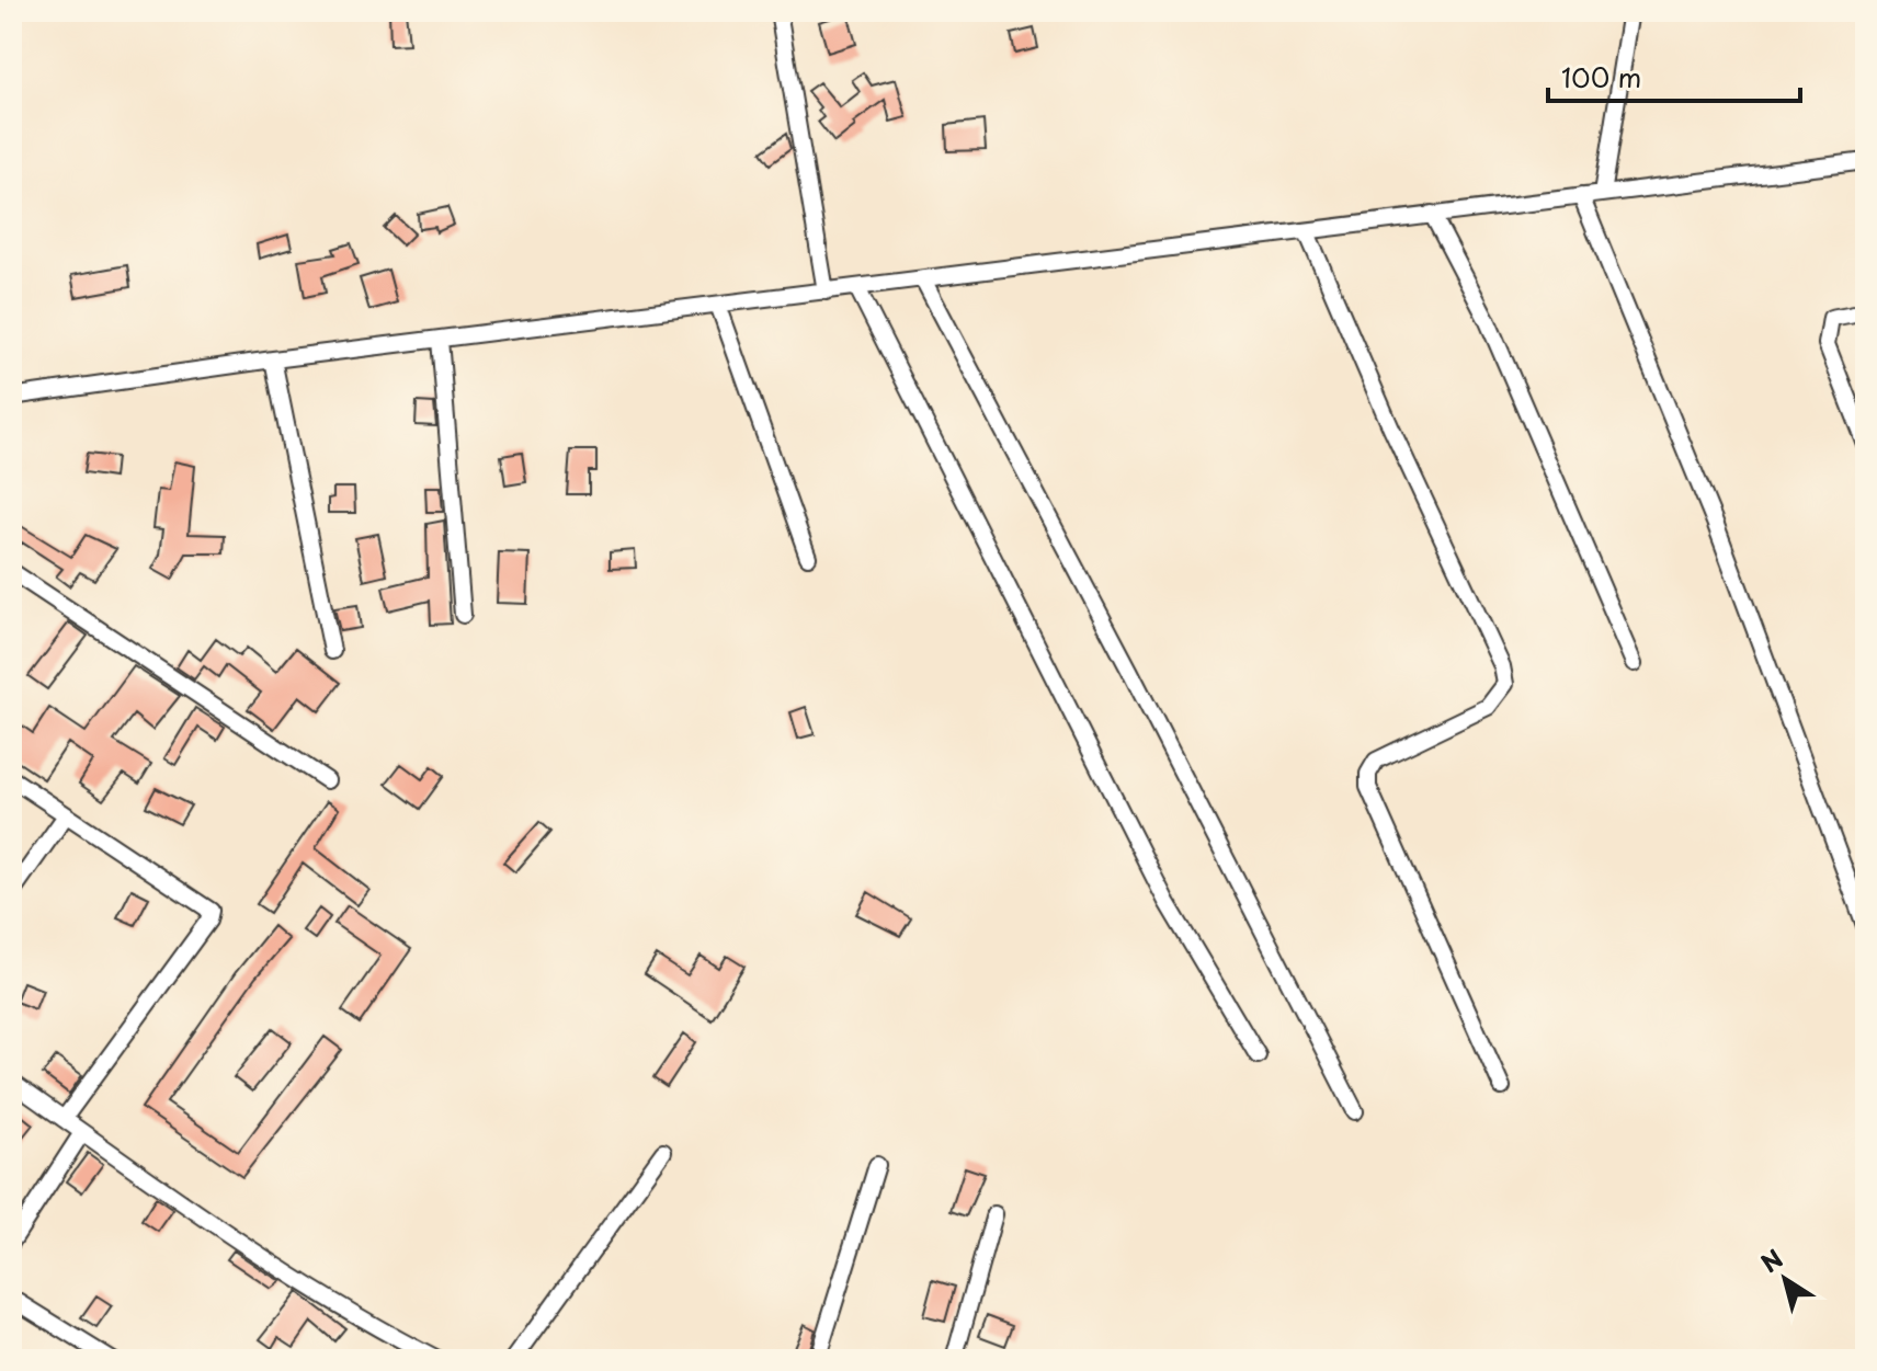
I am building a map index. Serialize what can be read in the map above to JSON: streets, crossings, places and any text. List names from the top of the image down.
{
  "scale_bar": "100 m",
  "north": "top left"
}
